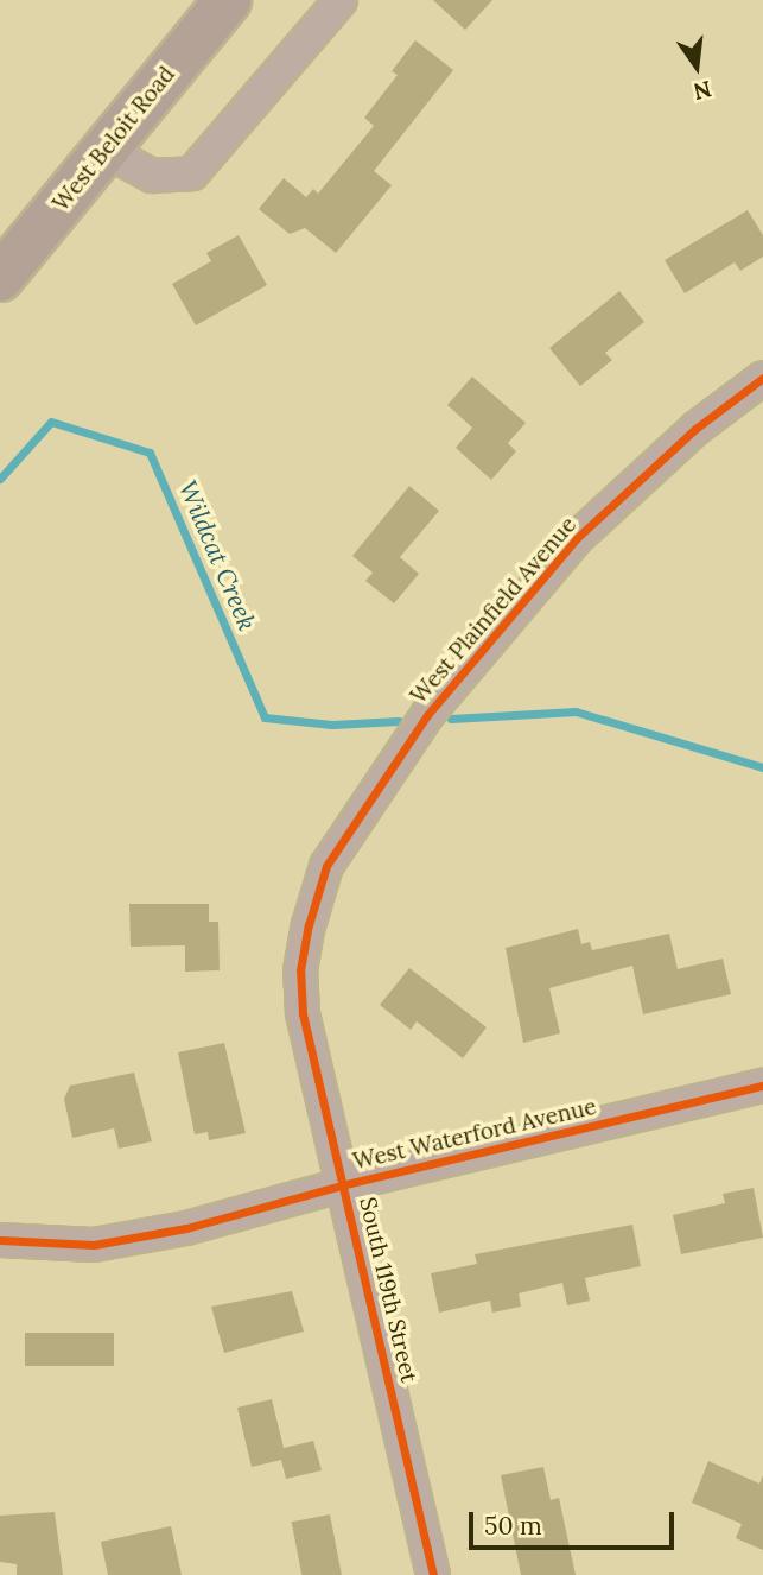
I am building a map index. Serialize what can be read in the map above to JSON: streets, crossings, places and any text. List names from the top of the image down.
{
  "streets": {
    "main road": ["West Beloit Road"],
    "street": ["West Plainfield Avenue", "West Waterford Avenue", "South 119th Street"]
  },
  "crossings": [
    ["West Plainfield Avenue", "South 119th Street"],
    ["West Waterford Avenue", "South 119th Street"]
  ],
  "water": ["Wildcat Creek"],
  "scale_bar": "50 m",
  "north": "bottom"
}
